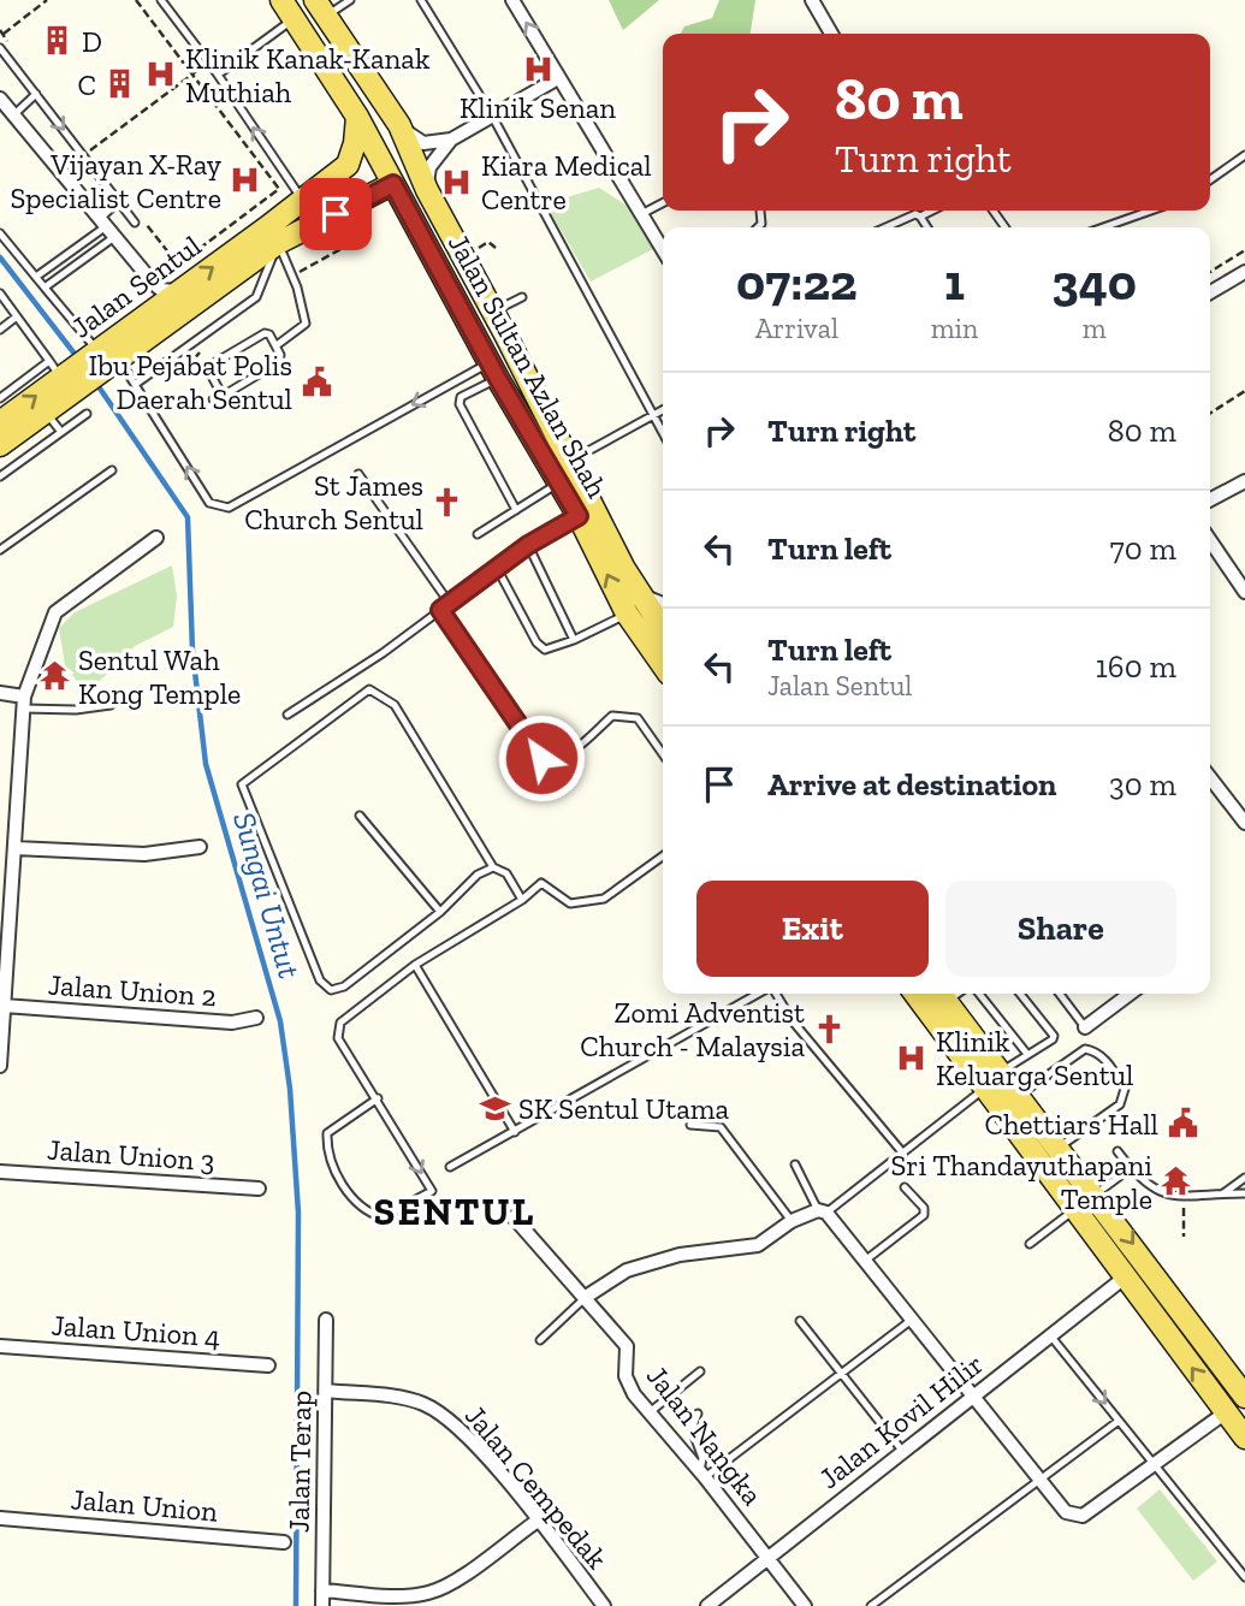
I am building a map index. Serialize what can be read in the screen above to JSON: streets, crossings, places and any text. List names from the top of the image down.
{
  "streets": {
    "main road": ["Jalan Sentul", "Jalan Sultan Azlan Shah"],
    "street": [
      "Jalan Union 2",
      "Jalan Union 3",
      "Jalan Union 4",
      "Jalan Kovil Hilir",
      "Jalan Nangka",
      "Jalan Terap",
      "Jalan Cempedak",
      "Jalan Union"
    ]
  },
  "crossings": [
    ["Jalan Sentul", "Jalan Sultan Azlan Shah"],
    ["Jalan Kovil Hilir", "Jalan Nangka"],
    ["Jalan Terap", "Jalan Cempedak"]
  ],
  "districts": ["SENTUL"],
  "water": ["Sungai Untut"],
  "places": {
    "building": ["D", "C"],
    "hospital": [
      "Klinik Senan",
      "Klinik Kanak-Kanak Muthiah",
      "Vijayan X-Ray Specialist Centre",
      "Kiara Medical Centre",
      "Klinik Keluarga Sentul"
    ],
    "public building": ["Ibu Pejabat Polis Daerah Sentul", "Chettiars Hall"],
    "church": ["St James Church Sentul", "Zomi Adventist Church - Malaysia"],
    "temple": ["Sentul Wah Kong Temple", "Sri Thandayuthapani Temple"],
    "school or university": ["SK Sentul Utama"]
  },
  "page": {
    "turn": ["80 m", "Turn right"],
    "eta": [
      "07:22",
      "Arrival",
      "1",
      "min",
      "340",
      "m"
    ],
    "list": [
      {
        "name": "Turn right",
        "value": "80 m"
      },
      {
        "name": "Turn left",
        "value": "70 m"
      },
      {
        "name": "Turn left",
        "note": "Jalan Sentul",
        "value": "160 m"
      },
      {
        "name": "Arrive at destination",
        "value": "30 m"
      }
    ],
    "buttons": ["Exit", "Share"]
  }
}
